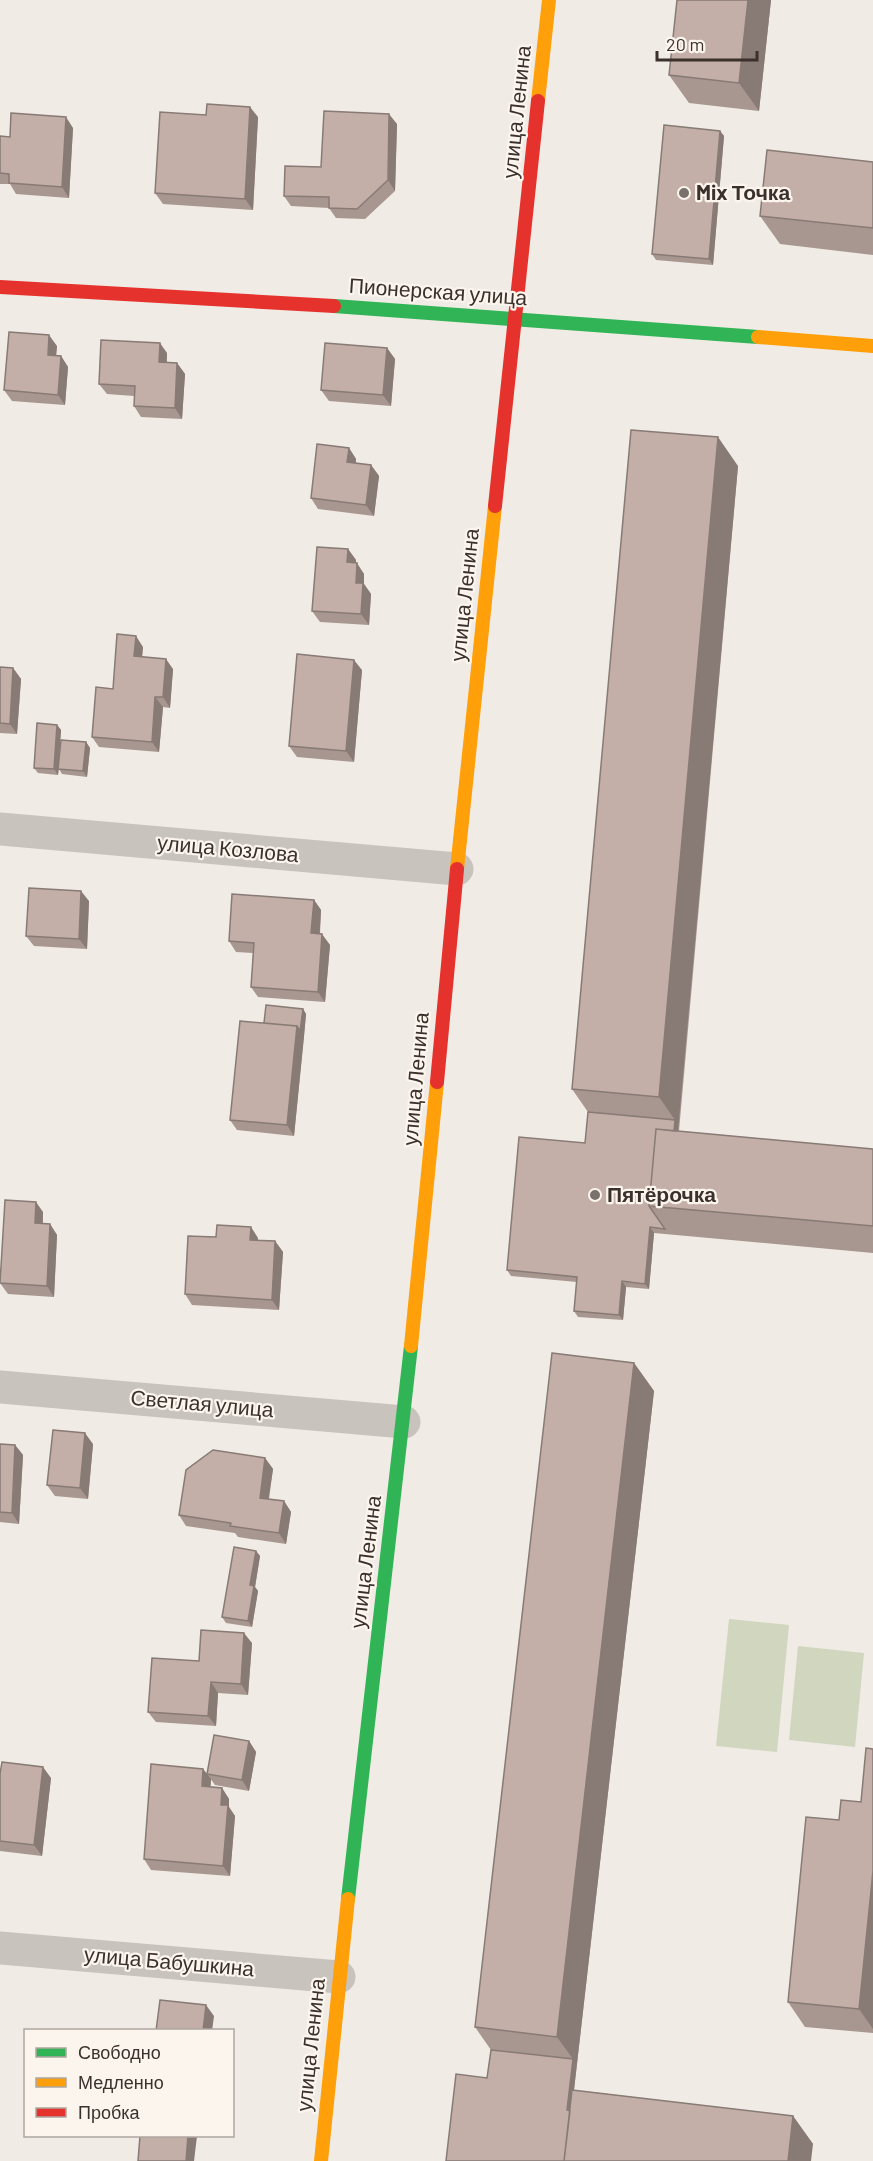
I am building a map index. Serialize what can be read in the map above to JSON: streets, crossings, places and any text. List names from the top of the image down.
{
  "streets": {
    "main road": ["улица Ленина", "Пионерская улица"],
    "street": ["улица Козлова", "Светлая улица", "улица Бабушкина"]
  },
  "crossings": [
    ["улица Ленина", "Пионерская улица"],
    ["улица Ленина", "улица Козлова"],
    ["улица Ленина", "Светлая улица"],
    ["улица Ленина", "улица Бабушкина"]
  ],
  "places": ["Mix Точка", "Пятёрочка"],
  "legend": ["Свободно", "Медленно", "Пробка"],
  "scale_bar": "20 m"
}
